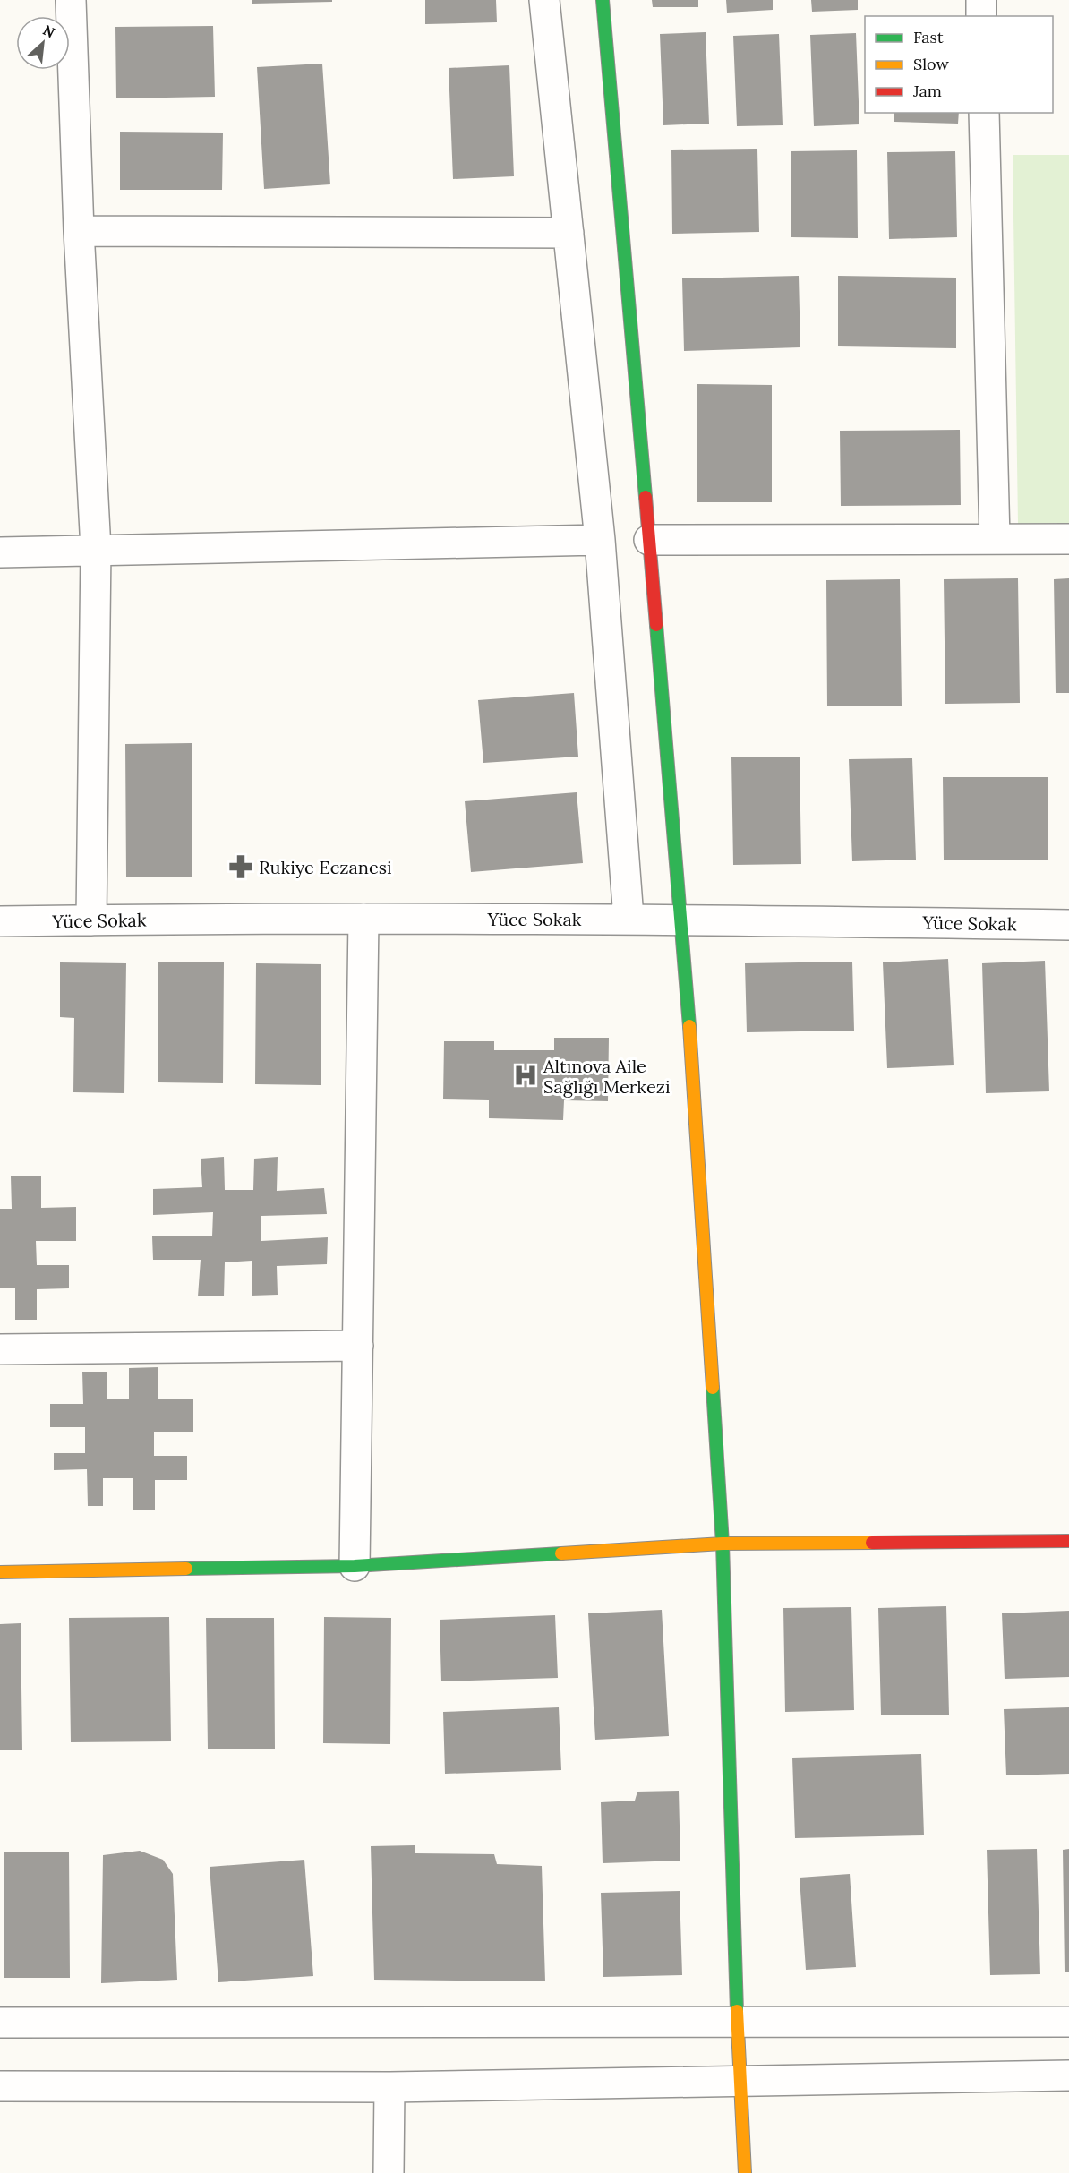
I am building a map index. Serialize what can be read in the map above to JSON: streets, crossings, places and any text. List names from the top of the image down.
{
  "streets": {
    "street": ["Yüce Sokak"]
  },
  "places": {
    "pharmacy": ["Rukiye Eczanesi"],
    "hospital": ["Altınova Aile Sağlığı Merkezi"]
  },
  "legend": ["Fast", "Slow", "Jam"],
  "north": "top right"
}
